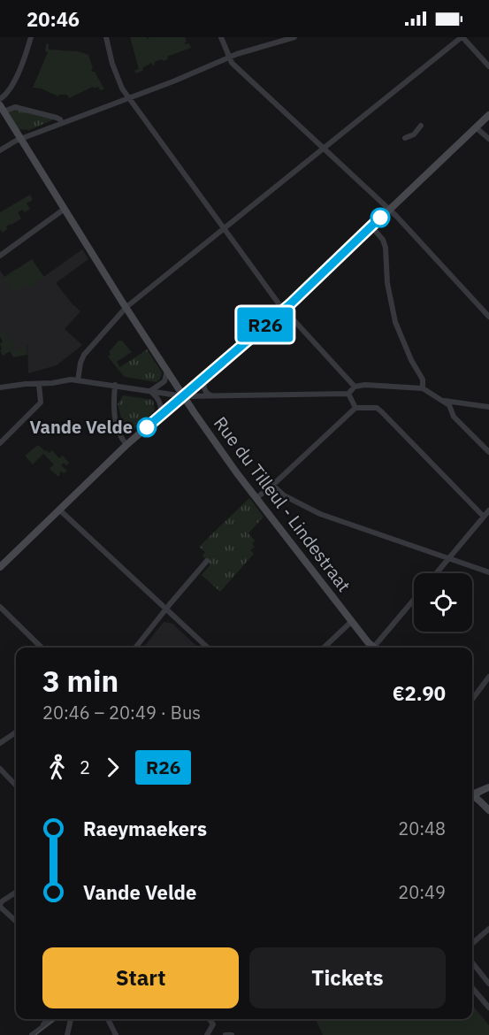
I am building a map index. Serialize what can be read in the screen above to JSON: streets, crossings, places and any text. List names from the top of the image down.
{
  "streets": {
    "street": ["Rue du Tilleul - Lindestraat"]
  },
  "places": ["Vande Velde"],
  "lines": ["bus line R26"],
  "page": {
    "status": "20:46",
    "on_map": "R26",
    "heading": ["3 min", "20:46 – 20:49 · Bus", "€2.90"],
    "legs": ["2", "R26"],
    "list": [
      {
        "name": "Raeymaekers",
        "value": "20:48"
      },
      {
        "name": "Vande Velde",
        "value": "20:49"
      }
    ],
    "buttons": ["Start", "Tickets"]
  }
}
